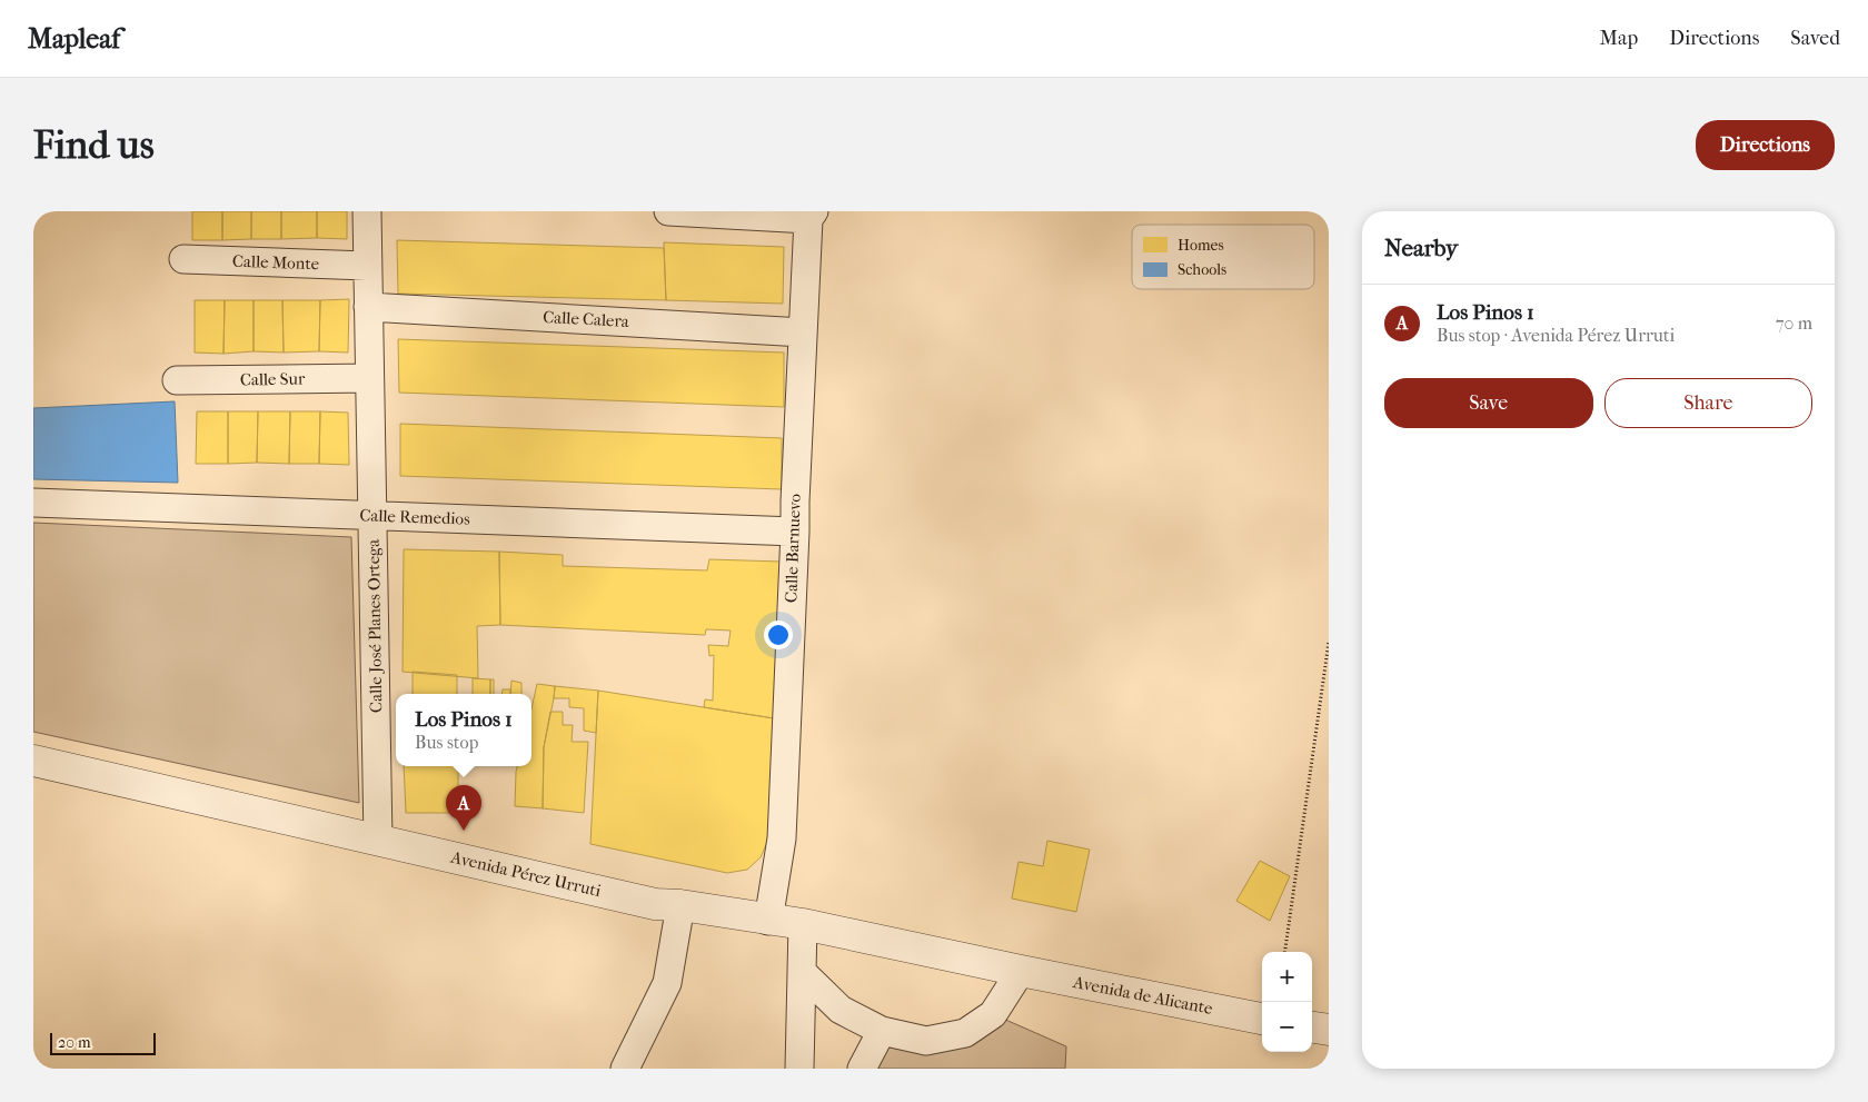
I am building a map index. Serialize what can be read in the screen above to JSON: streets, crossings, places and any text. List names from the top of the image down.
{
  "streets": {
    "street": [
      "Calle Monte",
      "Calle Calera",
      "Calle Sur",
      "Calle Remedios",
      "Calle Barnuevo",
      "Calle José Planes Ortega",
      "Avenida Pérez Urruti",
      "Avenida de Alicante"
    ]
  },
  "crossings": [
    ["Calle Monte", "Calle José Planes Ortega"],
    ["Calle Calera", "Calle Barnuevo"],
    ["Calle Calera", "Calle José Planes Ortega"],
    ["Calle Sur", "Calle José Planes Ortega"],
    ["Calle Remedios", "Calle Barnuevo"],
    ["Calle Remedios", "Calle José Planes Ortega"],
    ["Calle Barnuevo", "Avenida Pérez Urruti"],
    ["Calle José Planes Ortega", "Avenida Pérez Urruti"],
    ["Avenida Pérez Urruti", "Avenida de Alicante"]
  ],
  "legend": ["Homes", "Schools"],
  "scale_bar": "20 m",
  "page": {
    "header": "Mapleaf",
    "nav": ["Map", "Directions", "Saved"],
    "buttons": [
      "Directions",
      ["Save", "Share"]
    ],
    "title": "Find us",
    "heading": "Nearby",
    "list": [
      {
        "mark": "A",
        "name": "Los Pinos 1",
        "note": "Bus stop · Avenida Pérez Urruti",
        "value": "70 m"
      }
    ],
    "popup": ["Los Pinos 1", "Bus stop"],
    "pins": "A",
    "map_buttons": ["+", "−"],
    "scale": "20 m"
  }
}
